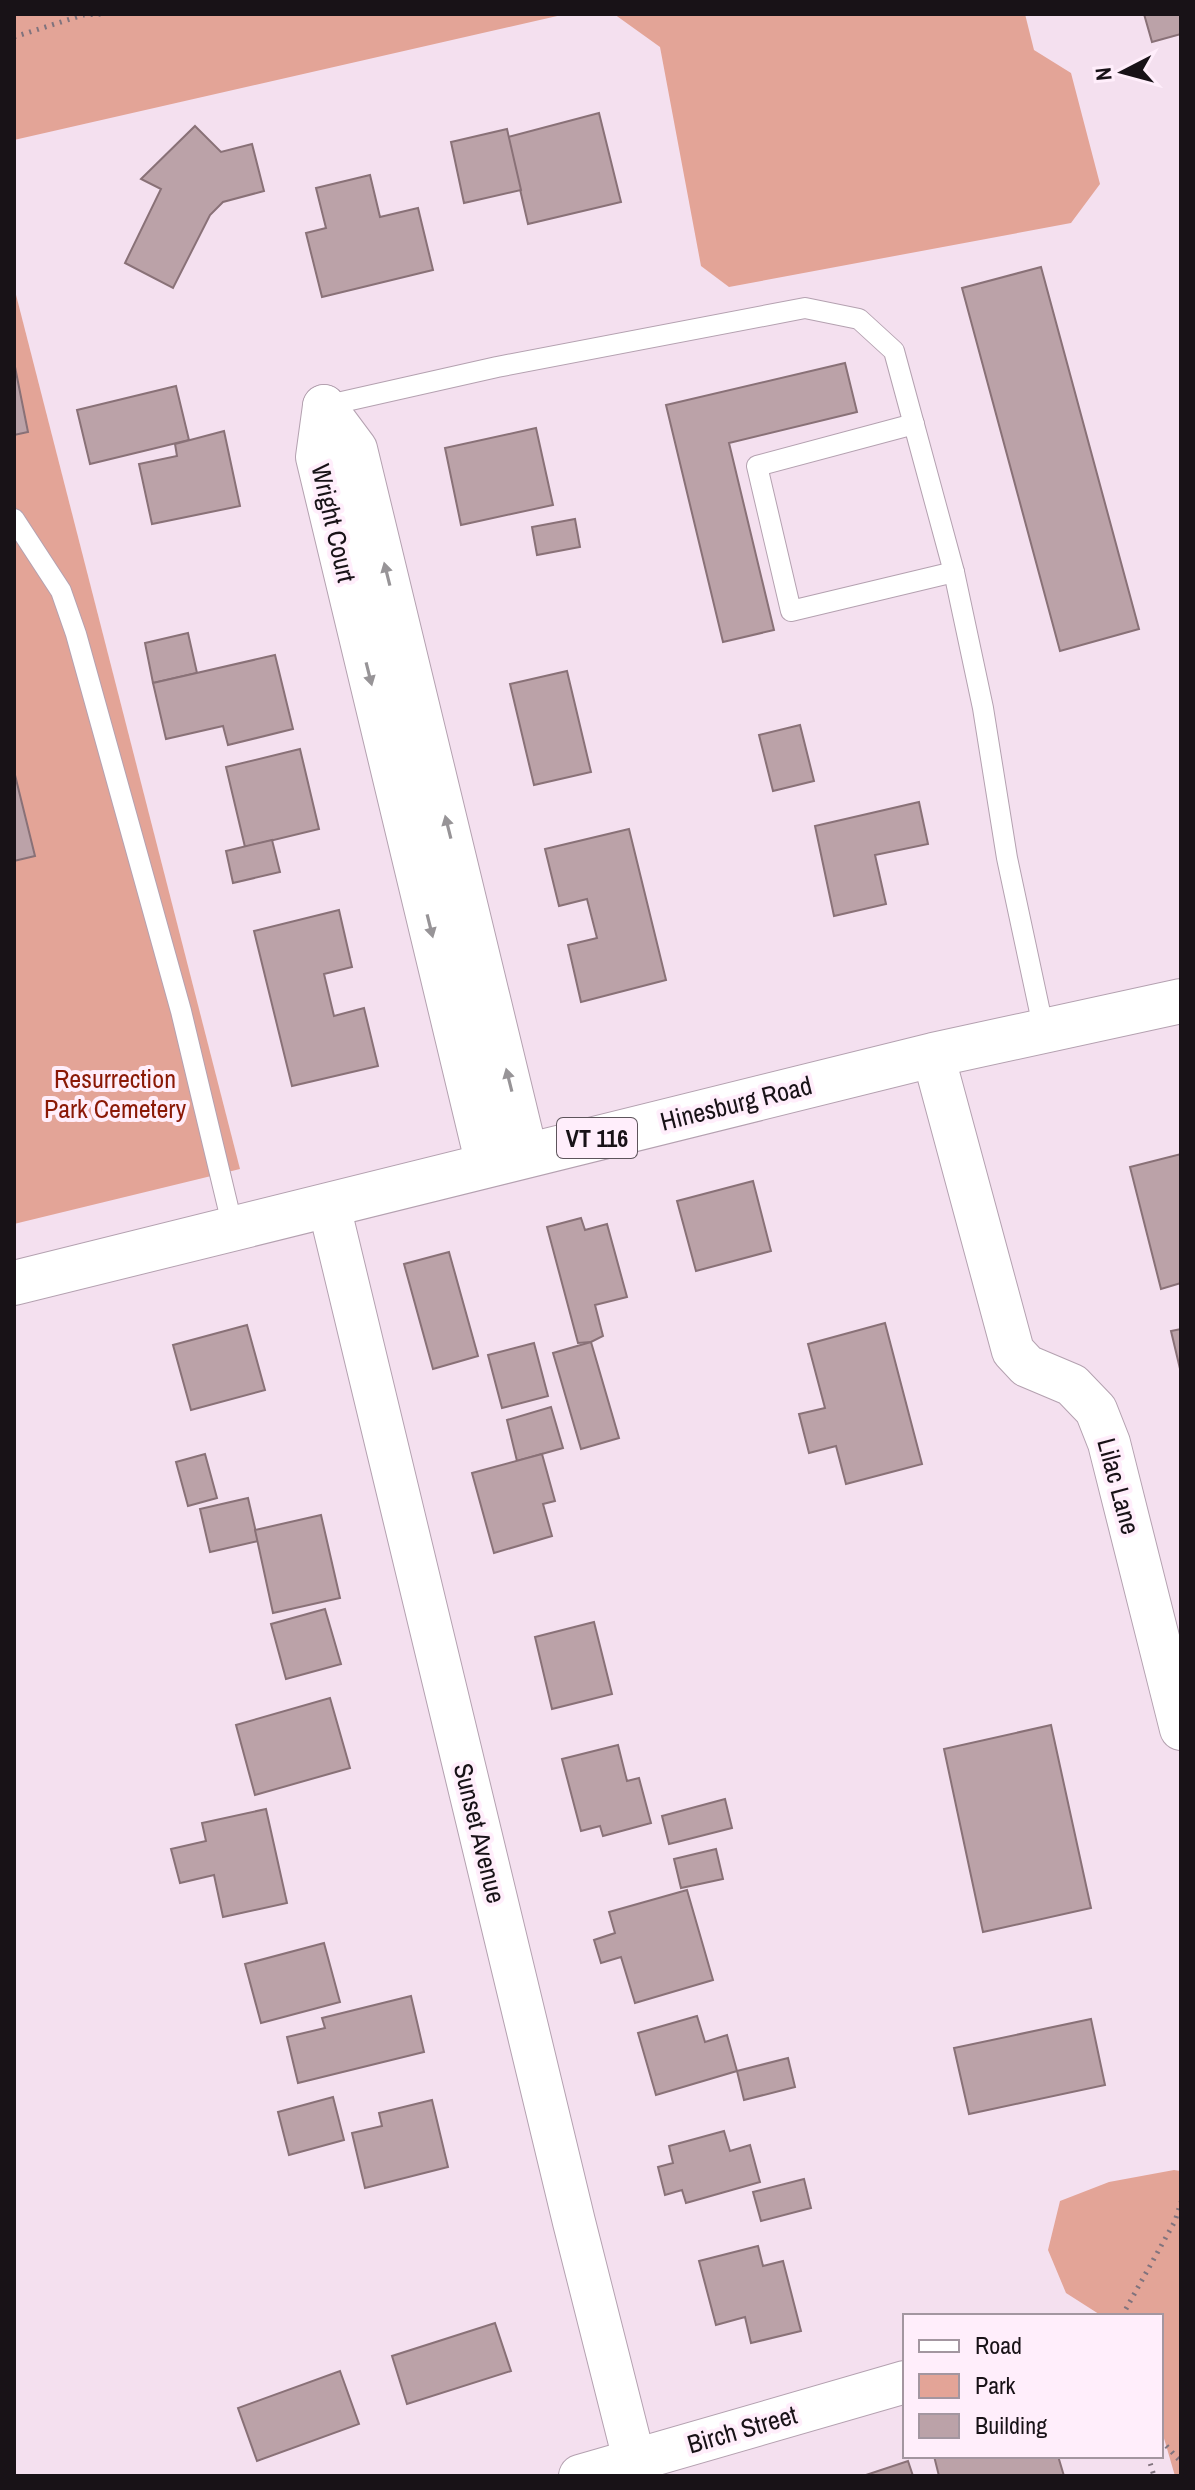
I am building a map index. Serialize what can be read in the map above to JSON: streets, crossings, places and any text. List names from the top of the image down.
{
  "streets": {
    "main road": ["Hinesburg Road", "VT 116"],
    "street": [
      "Wright Court",
      "Lilac Lane",
      "Sunset Avenue",
      "Birch Street"
    ]
  },
  "crossings": [
    ["Wright Court", "Hinesburg Road"],
    ["Hinesburg Road", "Lilac Lane"],
    ["Hinesburg Road", "Sunset Avenue"],
    ["Sunset Avenue", "Birch Street"]
  ],
  "parks": ["Resurrection Park Cemetery"],
  "legend": ["Road", "Park", "Building"],
  "north": "left"
}
